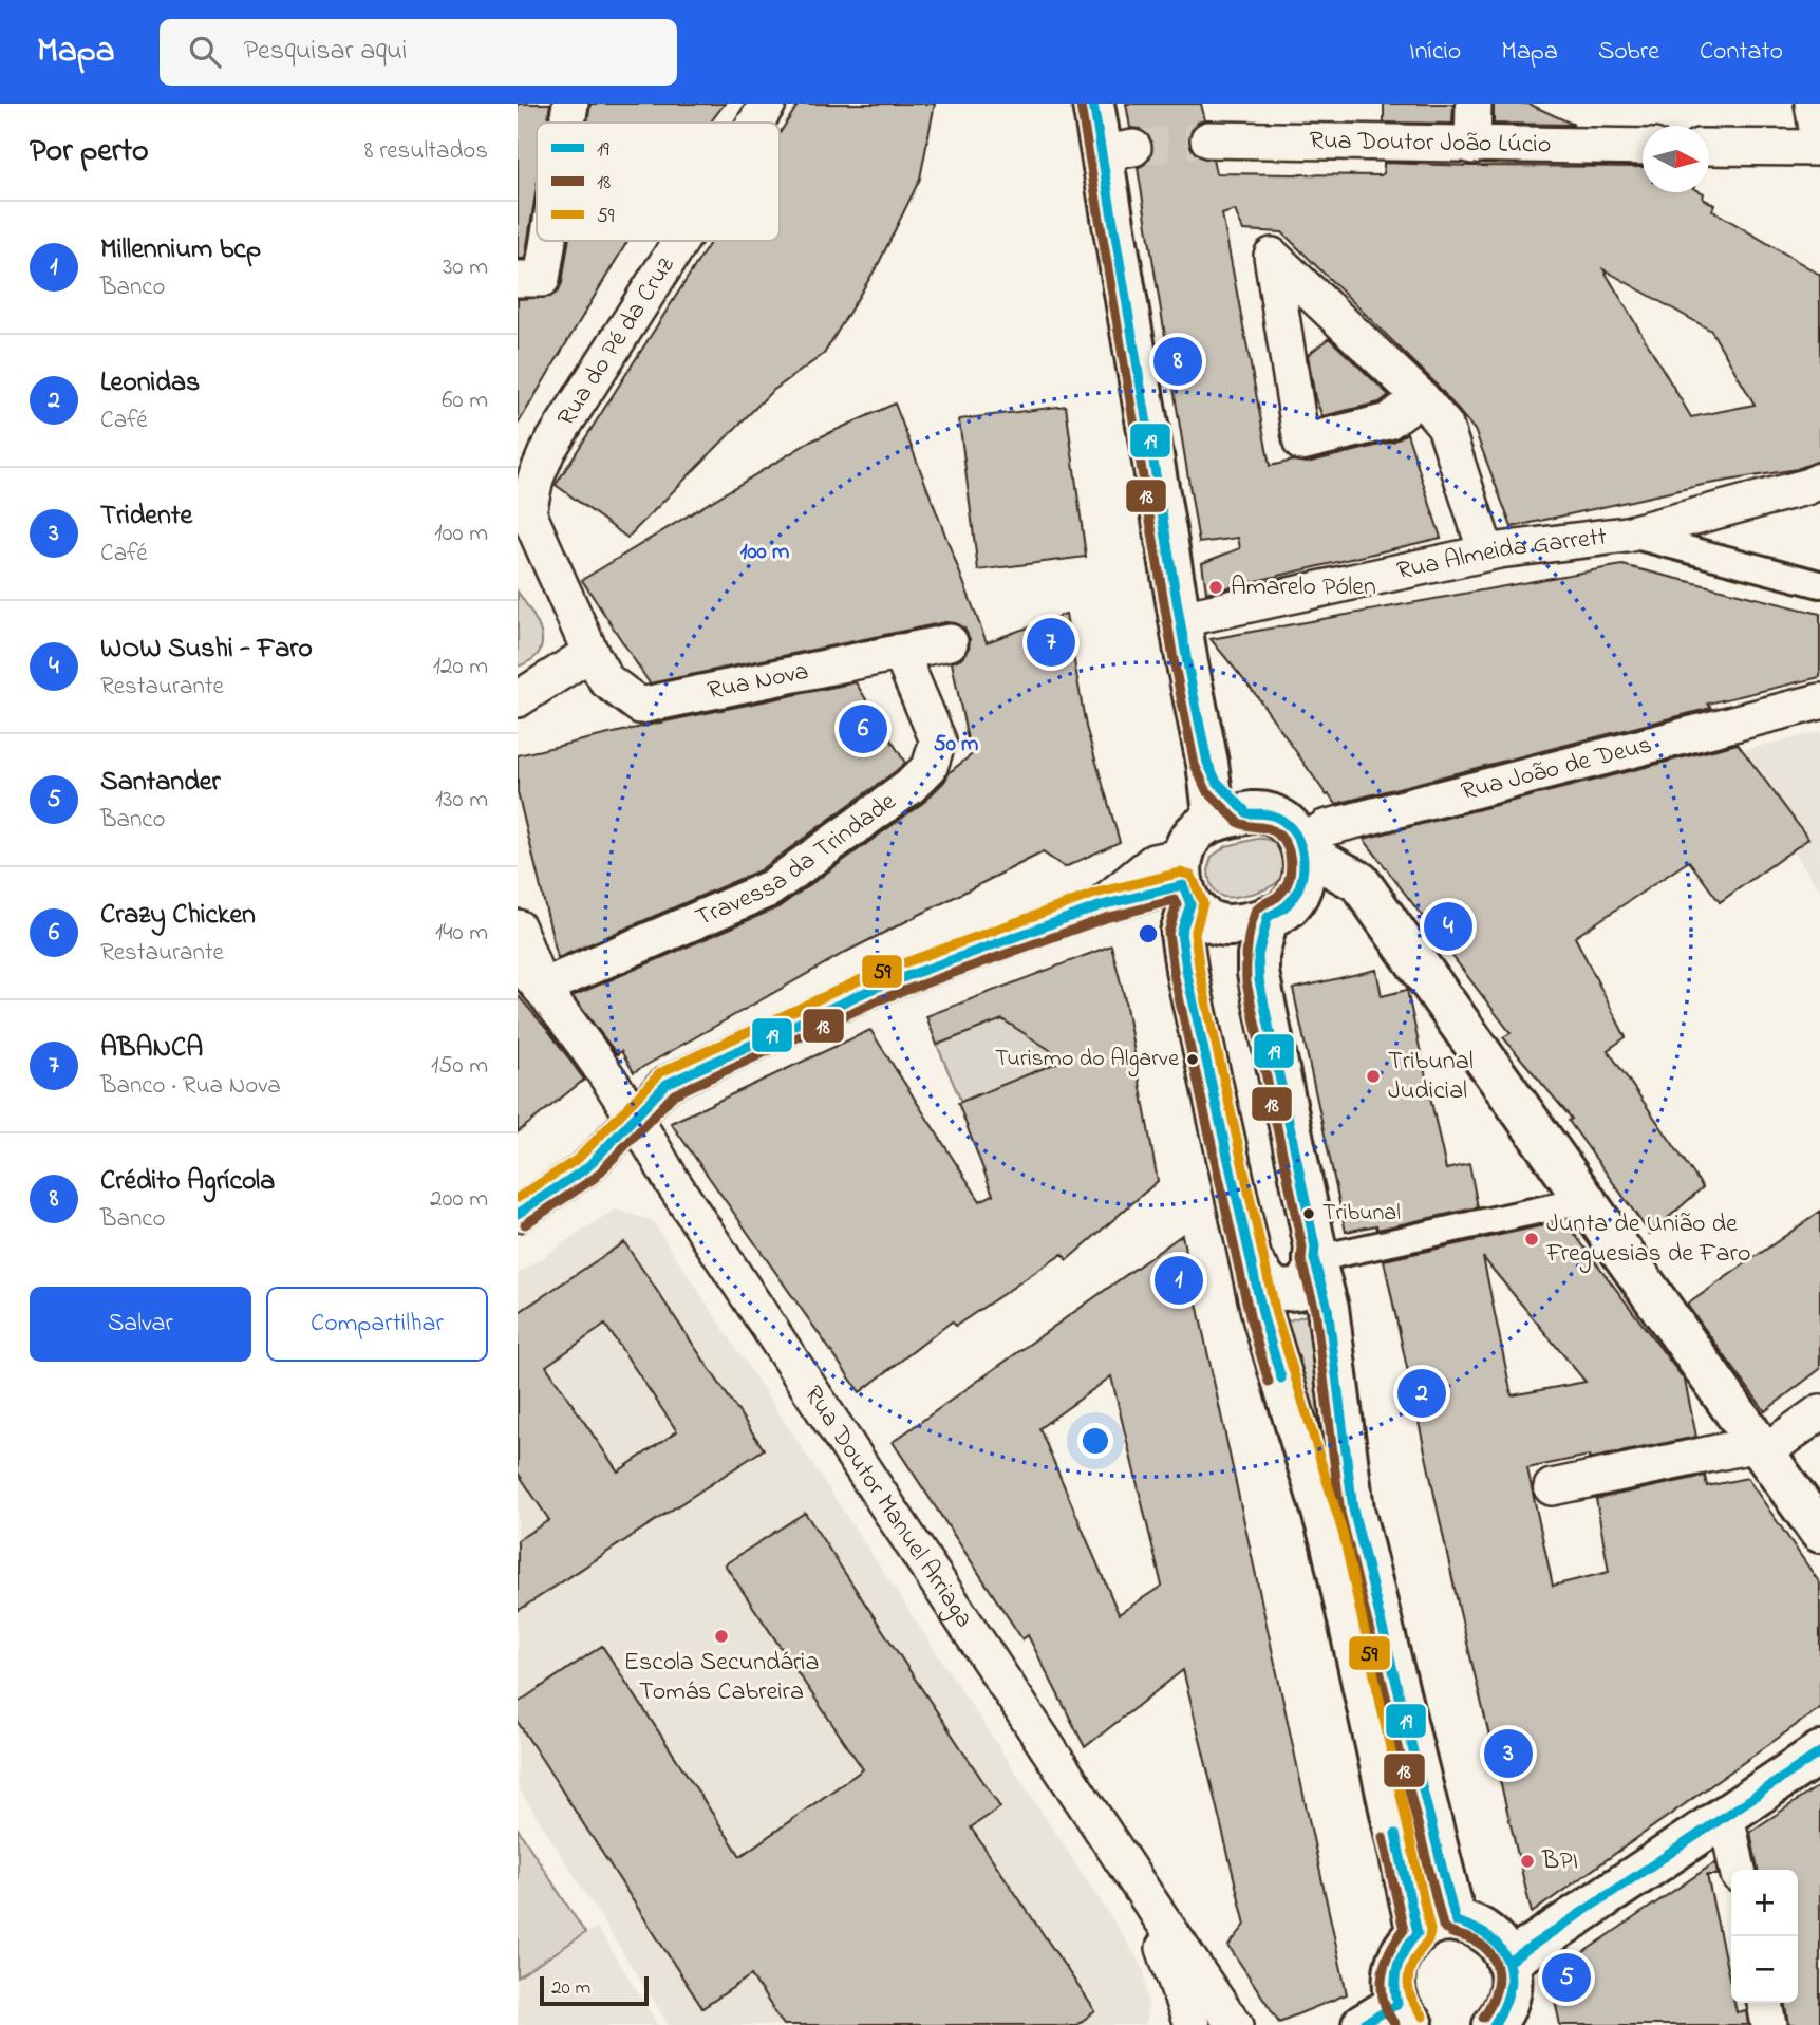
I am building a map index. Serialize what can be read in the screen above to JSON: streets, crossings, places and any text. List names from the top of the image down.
{
  "streets": {
    "street": [
      "Rua Doutor João Lúcio",
      "Rua do Pé da Cruz",
      "Rua Almeida Garrett",
      "Rua Nova",
      "Rua João de Deus",
      "Travessa da Trindade",
      "Rua Doutor Manuel Arriaga"
    ]
  },
  "crossings": [
    ["Rua do Pé da Cruz", "Rua Nova"],
    ["Rua Nova", "Travessa da Trindade"],
    ["Travessa da Trindade", "Rua Doutor Manuel Arriaga"]
  ],
  "places": [
    "Amarelo Pólen",
    "Turismo do Algarve",
    "Tribunal Judicial",
    "Tribunal",
    "Junta de União de Freguesias de Faro",
    "Escola Secundária Tomás Cabreira",
    "BPI"
  ],
  "lines": ["transit line 19", "transit line 18", "transit line 59"],
  "legend": ["19", "18", "59"],
  "scale_bar": "20 m",
  "north": "right",
  "page": {
    "header": "Mapa",
    "search": "Pesquisar aqui",
    "nav": [
      "Início",
      "Mapa",
      "Sobre",
      "Contato"
    ],
    "heading": ["Por perto", "8 resultados"],
    "list": [
      {
        "mark": "1",
        "name": "Millennium bcp",
        "note": "Banco",
        "value": "30 m"
      },
      {
        "mark": "2",
        "name": "Leonidas",
        "note": "Café",
        "value": "60 m"
      },
      {
        "mark": "3",
        "name": "Tridente",
        "note": "Café",
        "value": "100 m"
      },
      {
        "mark": "4",
        "name": "WOW Sushi - Faro",
        "note": "Restaurante",
        "value": "120 m"
      },
      {
        "mark": "5",
        "name": "Santander",
        "note": "Banco",
        "value": "130 m"
      },
      {
        "mark": "6",
        "name": "Crazy Chicken",
        "note": "Restaurante",
        "value": "140 m"
      },
      {
        "mark": "7",
        "name": "ABANCA",
        "note": "Banco · Rua Nova",
        "value": "150 m"
      },
      {
        "mark": "8",
        "name": "Crédito Agrícola",
        "note": "Banco",
        "value": "200 m"
      }
    ],
    "pins": [
      "8",
      "7",
      "6",
      "4",
      "1",
      "2",
      "3",
      "5"
    ],
    "buttons": ["Salvar", "Compartilhar"],
    "map_buttons": ["+", "−"],
    "scale": "20 m"
  },
  "rings": ["100 m", "50 m"]
}
